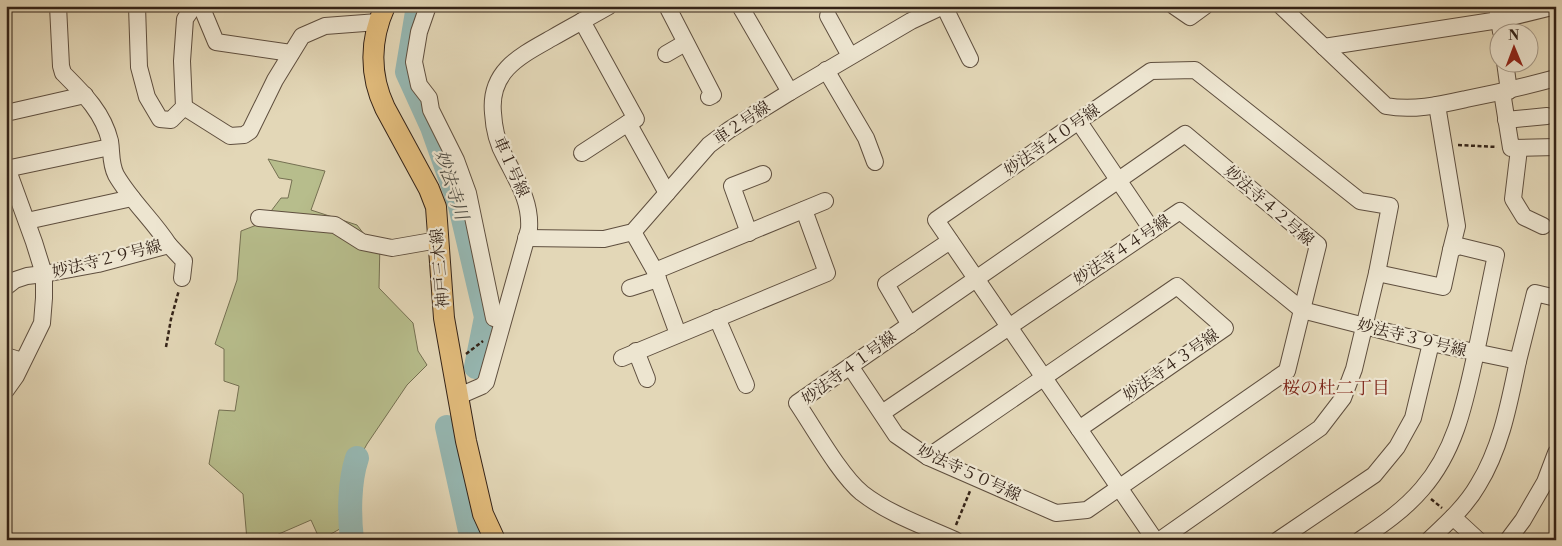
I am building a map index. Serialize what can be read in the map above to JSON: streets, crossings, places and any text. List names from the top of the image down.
{
  "streets": {
    "main road": ["神戸三木線"],
    "street": [
      "車２号線",
      "妙法寺４０号線",
      "車１号線",
      "妙法寺４２号線",
      "妙法寺４４号線",
      "妙法寺２９号線",
      "妙法寺３９号線",
      "妙法寺４３号線",
      "妙法寺４１号線",
      "妙法寺５０号線"
    ]
  },
  "crossings": [
    ["妙法寺４０号線", "妙法寺４２号線"],
    ["妙法寺４０号線", "妙法寺４４号線"],
    ["妙法寺４０号線", "妙法寺３９号線"],
    ["妙法寺４０号線", "妙法寺４３号線"],
    ["妙法寺４０号線", "妙法寺４１号線"],
    ["妙法寺４０号線", "妙法寺５０号線"],
    ["車１号線", "神戸三木線"],
    ["妙法寺４２号線", "妙法寺４４号線"],
    ["妙法寺４２号線", "妙法寺３９号線"],
    ["妙法寺４２号線", "妙法寺４１号線"],
    ["妙法寺４２号線", "妙法寺５０号線"],
    ["妙法寺４４号線", "妙法寺３９号線"],
    ["妙法寺４４号線", "妙法寺５０号線"],
    ["妙法寺４１号線", "妙法寺５０号線"]
  ],
  "districts": ["桜の杜二丁目"],
  "water": ["妙法寺川"],
  "north": "top"
}
